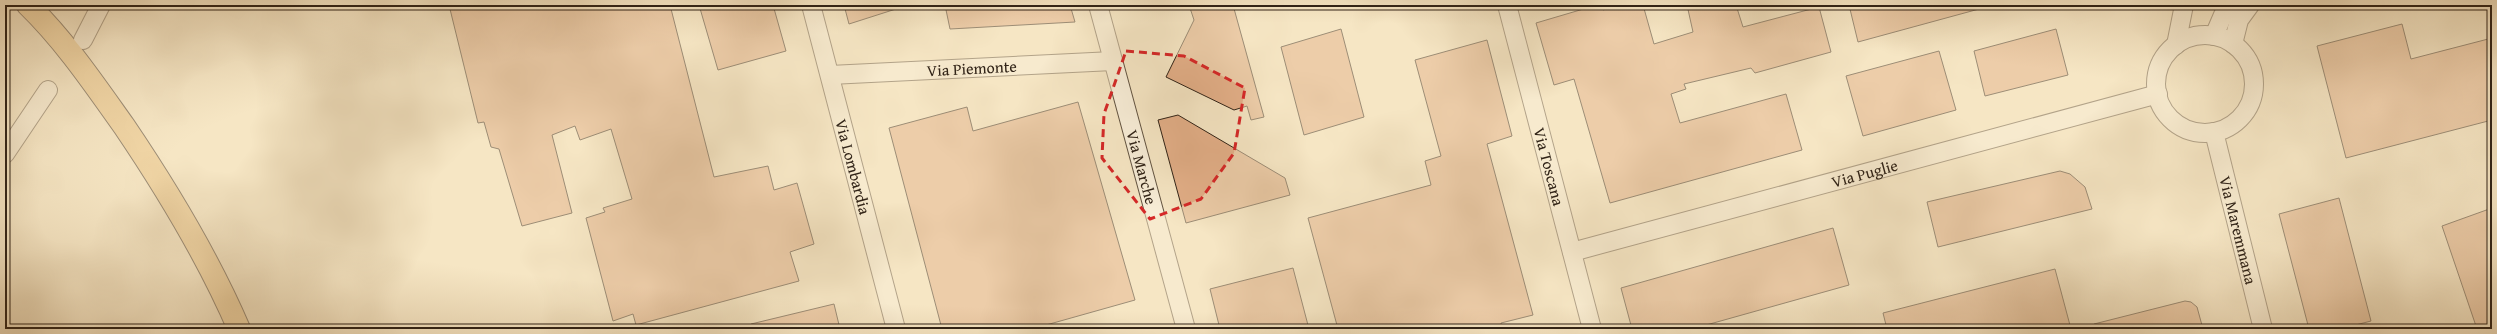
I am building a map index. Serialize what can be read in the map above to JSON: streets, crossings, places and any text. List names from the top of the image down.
{
  "streets": {
    "street": [
      "Via Piemonte",
      "Via Lombardia",
      "Via Marche",
      "Via Toscana",
      "Via Puglie",
      "Via Maremmana"
    ]
  },
  "crossings": [
    ["Via Piemonte", "Via Lombardia"],
    ["Via Piemonte", "Via Marche"],
    ["Via Toscana", "Via Puglie"],
    ["Via Puglie", "Via Maremmana"]
  ]
}
